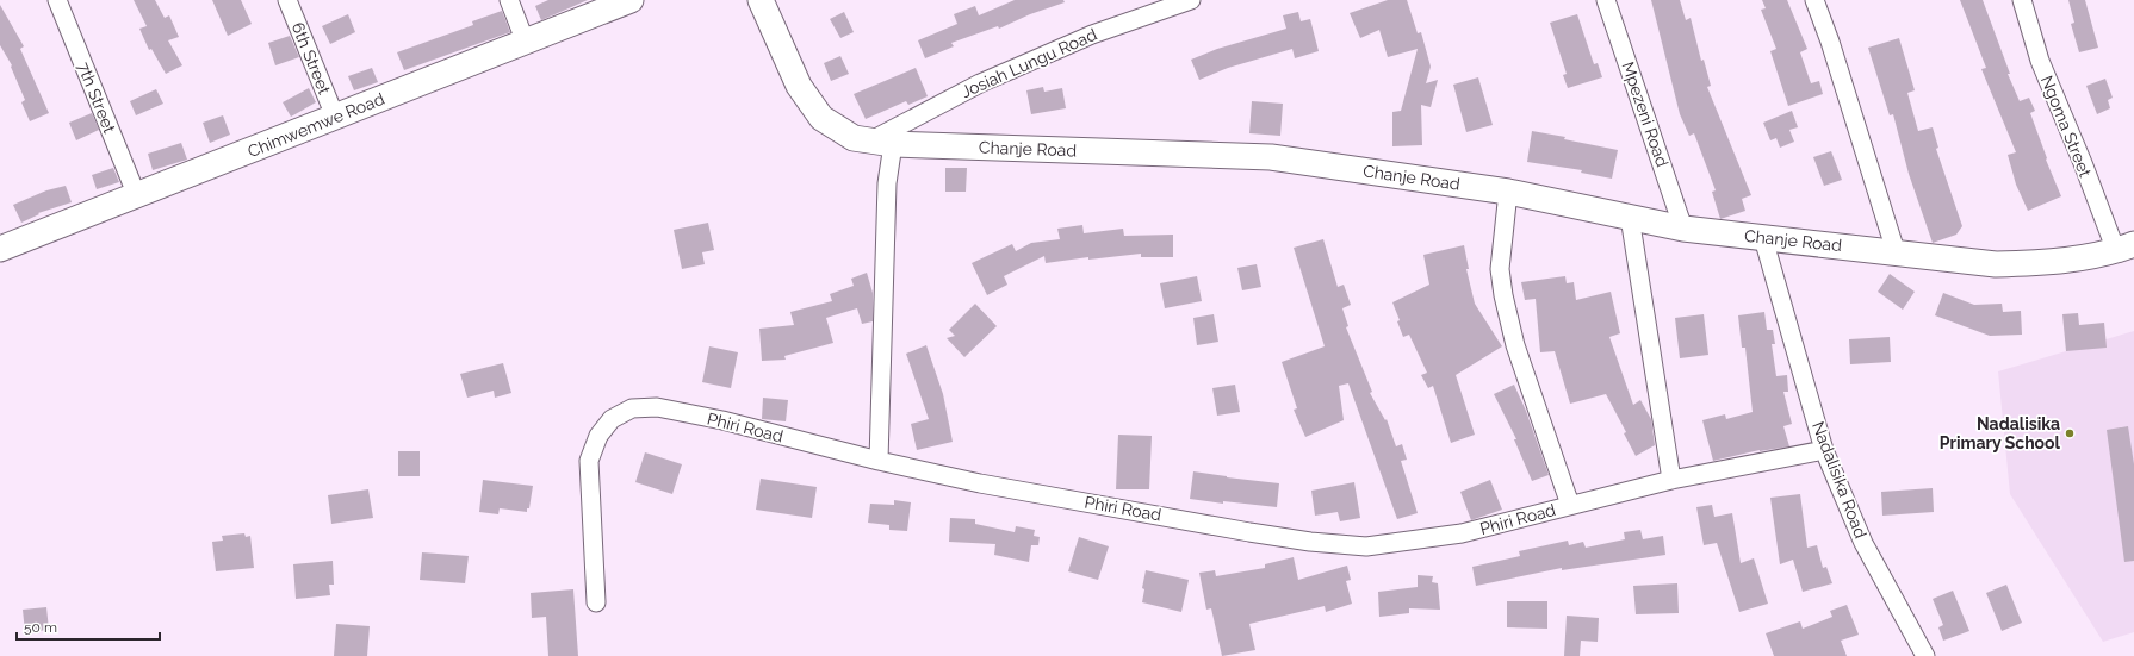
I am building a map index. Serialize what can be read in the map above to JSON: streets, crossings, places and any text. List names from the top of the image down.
{
  "streets": {
    "street": [
      "6th Street",
      "Josiah Lungu Road",
      "7th Street",
      "Mpezeni Road",
      "Chimwemwe Road",
      "Ngoma Street",
      "Chanje Road",
      "Phiri Road",
      "Nadalisika Road"
    ]
  },
  "crossings": [
    ["6th Street", "Chimwemwe Road"],
    ["Josiah Lungu Road", "Chanje Road"],
    ["7th Street", "Chimwemwe Road"],
    ["Mpezeni Road", "Chanje Road"],
    ["Ngoma Street", "Chanje Road"],
    ["Chanje Road", "Nadalisika Road"],
    ["Phiri Road", "Nadalisika Road"]
  ],
  "places": ["Nadalisika Primary School"],
  "scale_bar": "50 m"
}
